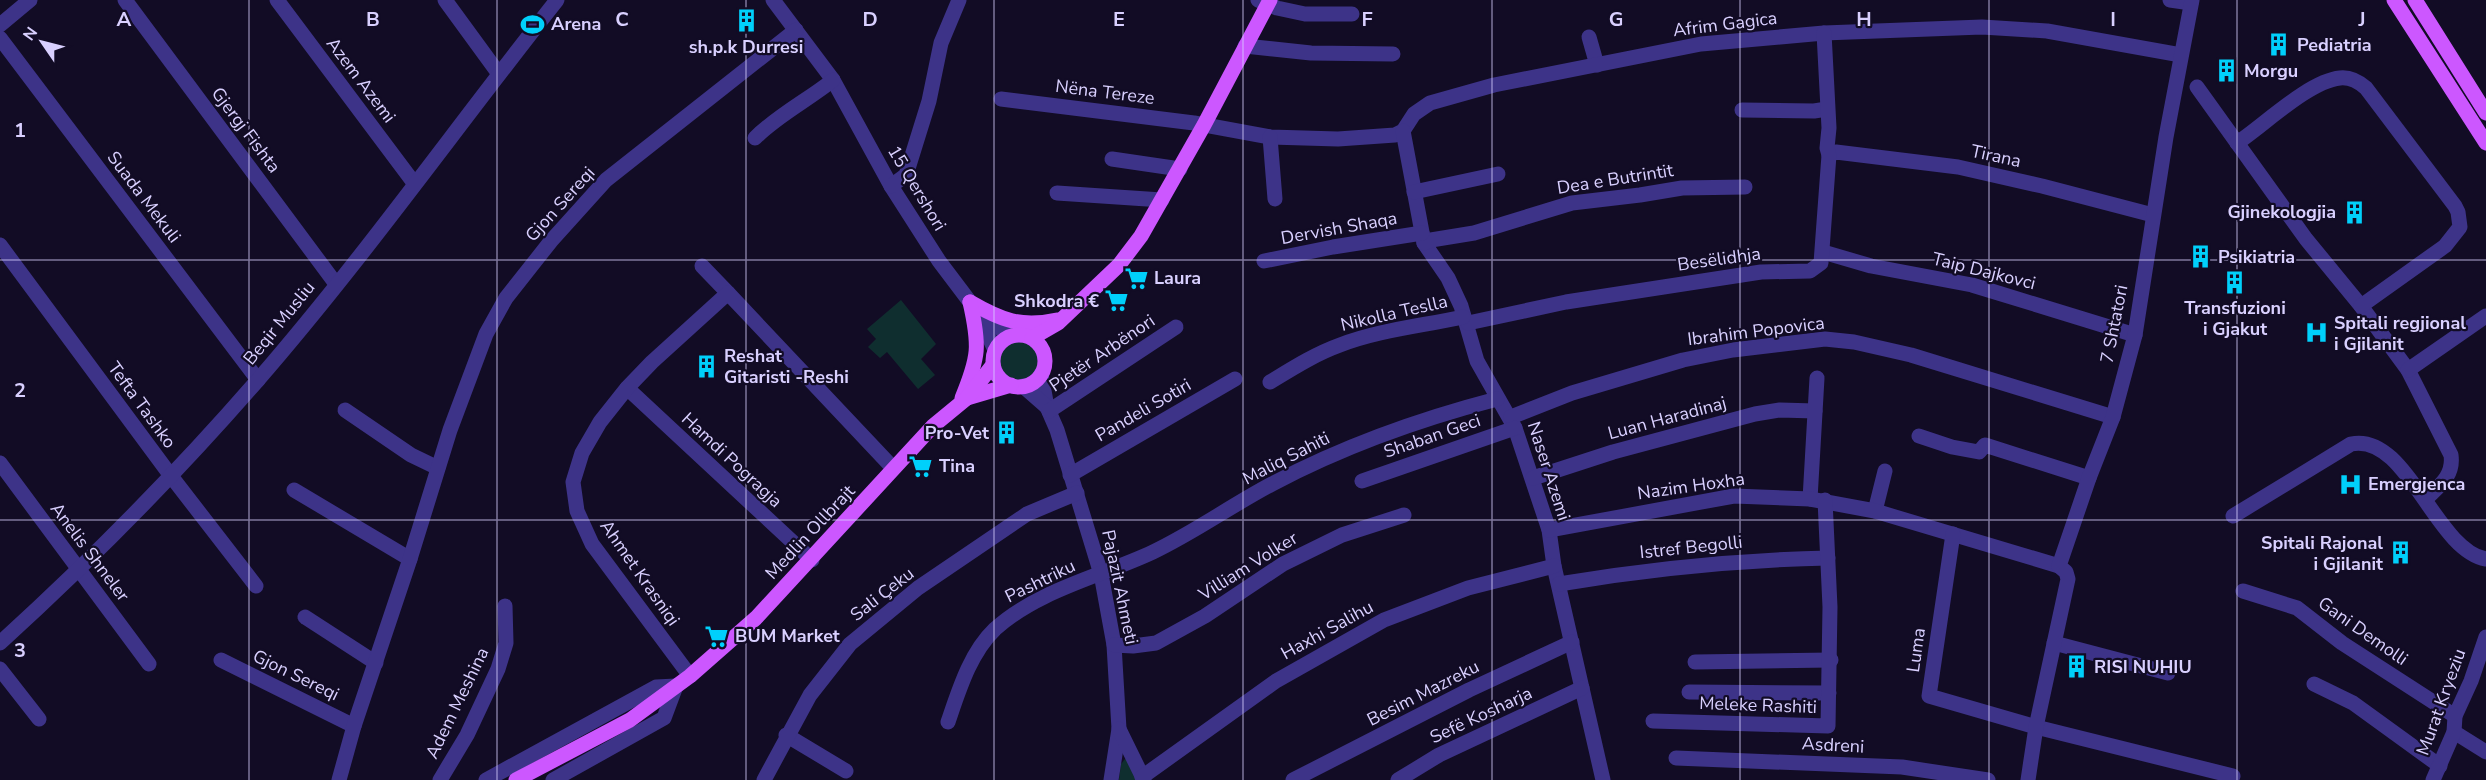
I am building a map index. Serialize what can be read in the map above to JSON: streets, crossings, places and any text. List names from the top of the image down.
{
  "streets": {
    "main road": ["Medlin Ollbrajt"],
    "street": [
      "Afrim Gagica",
      "Azem Azemi",
      "Nëna Tereze",
      "Gjergj Fishta",
      "Tirana",
      "Dea e Butrintit",
      "15 Qershori",
      "Suada Mekuli",
      "Gjon Sereqi",
      "Dervish Shaqa",
      "Besëlidhja",
      "Taip Dajkovci",
      "Nikolla Teslla",
      "Beqir Musliu",
      "7 Shtatori",
      "Ibrahim Popovica",
      "Pjetër Arbënori",
      "Tefta Tashko",
      "Pandeli Sotiri",
      "Luan Haradinaj",
      "Shaban Geci",
      "Maliq Sahiti",
      "Hamdi Pogragja",
      "Naser Azemi",
      "Nazim Hoxha",
      "Istref Begolli",
      "Anelis Shneler",
      "Villiam Volker",
      "Ahmet Krasniqi",
      "Pashtriku",
      "Pajazit Ahmeti",
      "Sali Çeku",
      "Haxhi Salihu",
      "Gani Demolli",
      "Luma",
      "Besim Mazreku",
      "Murat Kryeziu",
      "Adem Meshina",
      "Meleke Rashiti",
      "Sefë Kosharja",
      "Asdreni"
    ]
  },
  "crossings": [
    ["Afrim Gagica", "7 Shtatori"],
    ["Afrim Gagica", "Naser Azemi"],
    ["Azem Azemi", "Beqir Musliu"],
    ["Gjergj Fishta", "Beqir Musliu"],
    ["Tirana", "7 Shtatori"],
    ["Dea e Butrintit", "Dervish Shaqa"],
    ["Dea e Butrintit", "Naser Azemi"],
    ["15 Qershori", "Gjon Sereqi"],
    ["15 Qershori", "Medlin Ollbrajt"],
    ["15 Qershori", "Pajazit Ahmeti"],
    ["Suada Mekuli", "Beqir Musliu"],
    ["Dervish Shaqa", "Naser Azemi"],
    ["Besëlidhja", "Taip Dajkovci"],
    ["Besëlidhja", "Nikolla Teslla"],
    ["Besëlidhja", "Naser Azemi"],
    ["Taip Dajkovci", "7 Shtatori"],
    ["Nikolla Teslla", "Naser Azemi"],
    ["Beqir Musliu", "Tefta Tashko"],
    ["Beqir Musliu", "Anelis Shneler"],
    ["7 Shtatori", "Ibrahim Popovica"],
    ["7 Shtatori", "Nazim Hoxha"],
    ["Ibrahim Popovica", "Shaban Geci"],
    ["Ibrahim Popovica", "Naser Azemi"],
    ["Pjetër Arbënori", "Pajazit Ahmeti"],
    ["Pandeli Sotiri", "Pajazit Ahmeti"],
    ["Luan Haradinaj", "Naser Azemi"],
    ["Shaban Geci", "Naser Azemi"],
    ["Maliq Sahiti", "Naser Azemi"],
    ["Maliq Sahiti", "Pashtriku"],
    ["Maliq Sahiti", "Pajazit Ahmeti"],
    ["Hamdi Pogragja", "Medlin Ollbrajt"],
    ["Hamdi Pogragja", "Ahmet Krasniqi"],
    ["Naser Azemi", "Nazim Hoxha"],
    ["Naser Azemi", "Istref Begolli"],
    ["Naser Azemi", "Haxhi Salihu"],
    ["Naser Azemi", "Besim Mazreku"],
    ["Naser Azemi", "Sefë Kosharja"],
    ["Nazim Hoxha", "Luma"],
    ["Nazim Hoxha", "Meleke Rashiti"],
    ["Medlin Ollbrajt", "Ahmet Krasniqi"],
    ["Medlin Ollbrajt", "Pajazit Ahmeti"],
    ["Istref Begolli", "Meleke Rashiti"],
    ["Villiam Volker", "Pajazit Ahmeti"],
    ["Pashtriku", "Pajazit Ahmeti"],
    ["Pajazit Ahmeti", "Sali Çeku"],
    ["Gani Demolli", "Murat Kryeziu"]
  ],
  "places": {
    "building": [
      "sh.p.k Durresi",
      "Pediatria",
      "Morgu",
      "Gjinekologjia",
      "Psikiatria",
      "Transfuzioni i Gjakut",
      "Reshat Gitaristi -Reshi",
      "Pro-Vet",
      "Spitali Rajonal i Gjilanit",
      "RISI NUHIU"
    ],
    "sports": ["Arena"],
    "supermarket": [
      "Laura",
      "Shkodra €",
      "Tina",
      "BUM Market"
    ],
    "hospital": ["Spitali regjional i Gjilanit", "Emergjenca"]
  },
  "north": "top left",
  "grid": {
    "columns": [
      "A",
      "B",
      "C",
      "D",
      "E",
      "F",
      "G",
      "H",
      "I",
      "J"
    ],
    "rows": ["1", "2", "3"]
  }
}
